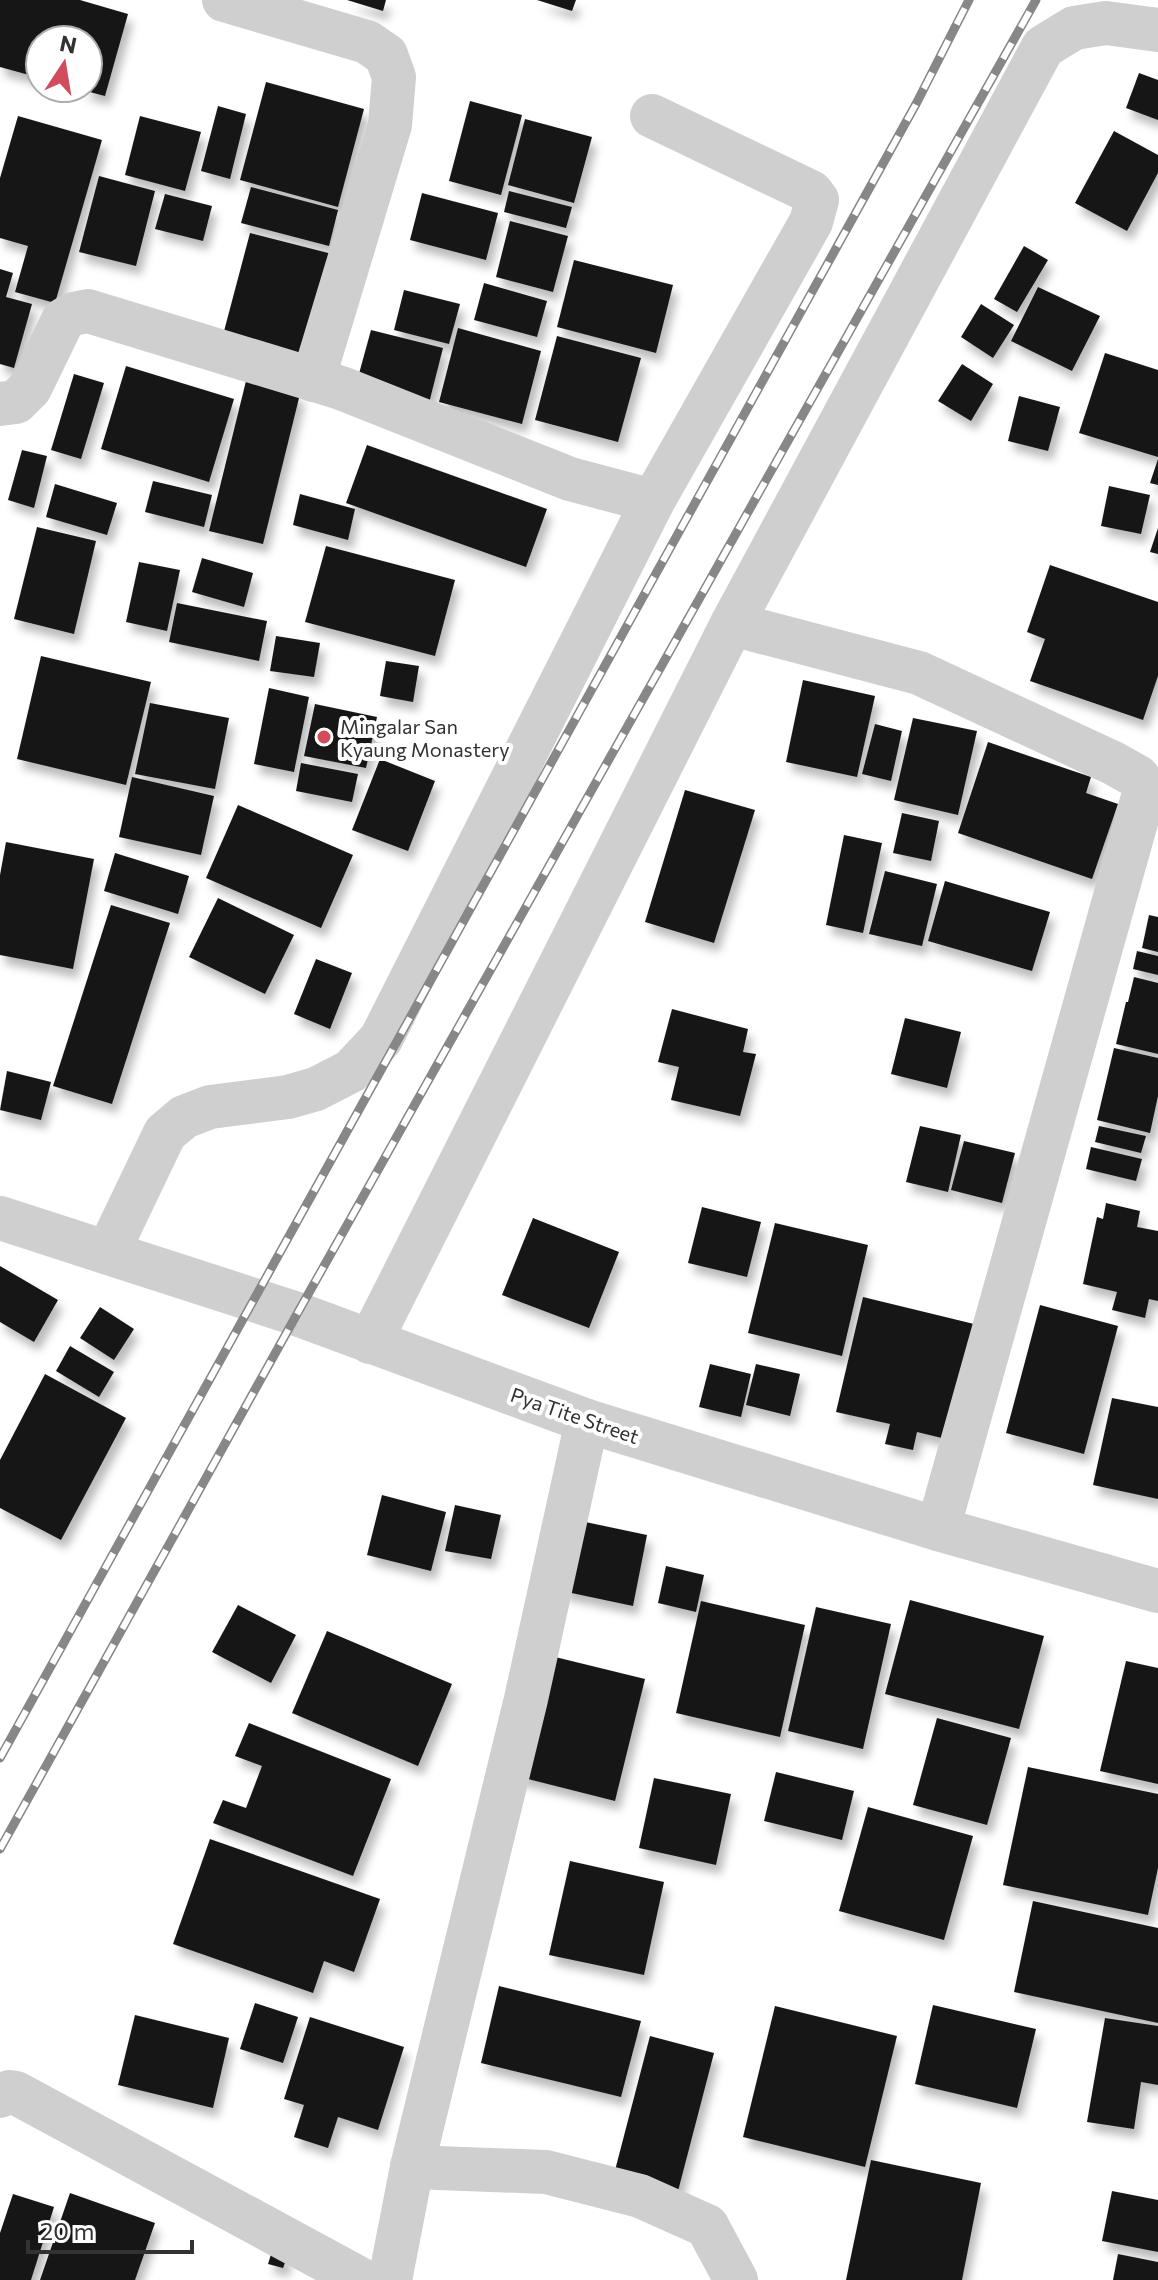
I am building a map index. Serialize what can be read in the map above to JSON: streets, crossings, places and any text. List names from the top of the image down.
{
  "streets": {
    "street": ["Pya Tite Street"]
  },
  "places": ["Mingalar San Kyaung Monastery"],
  "scale_bar": "20 m",
  "north": "top"
}
